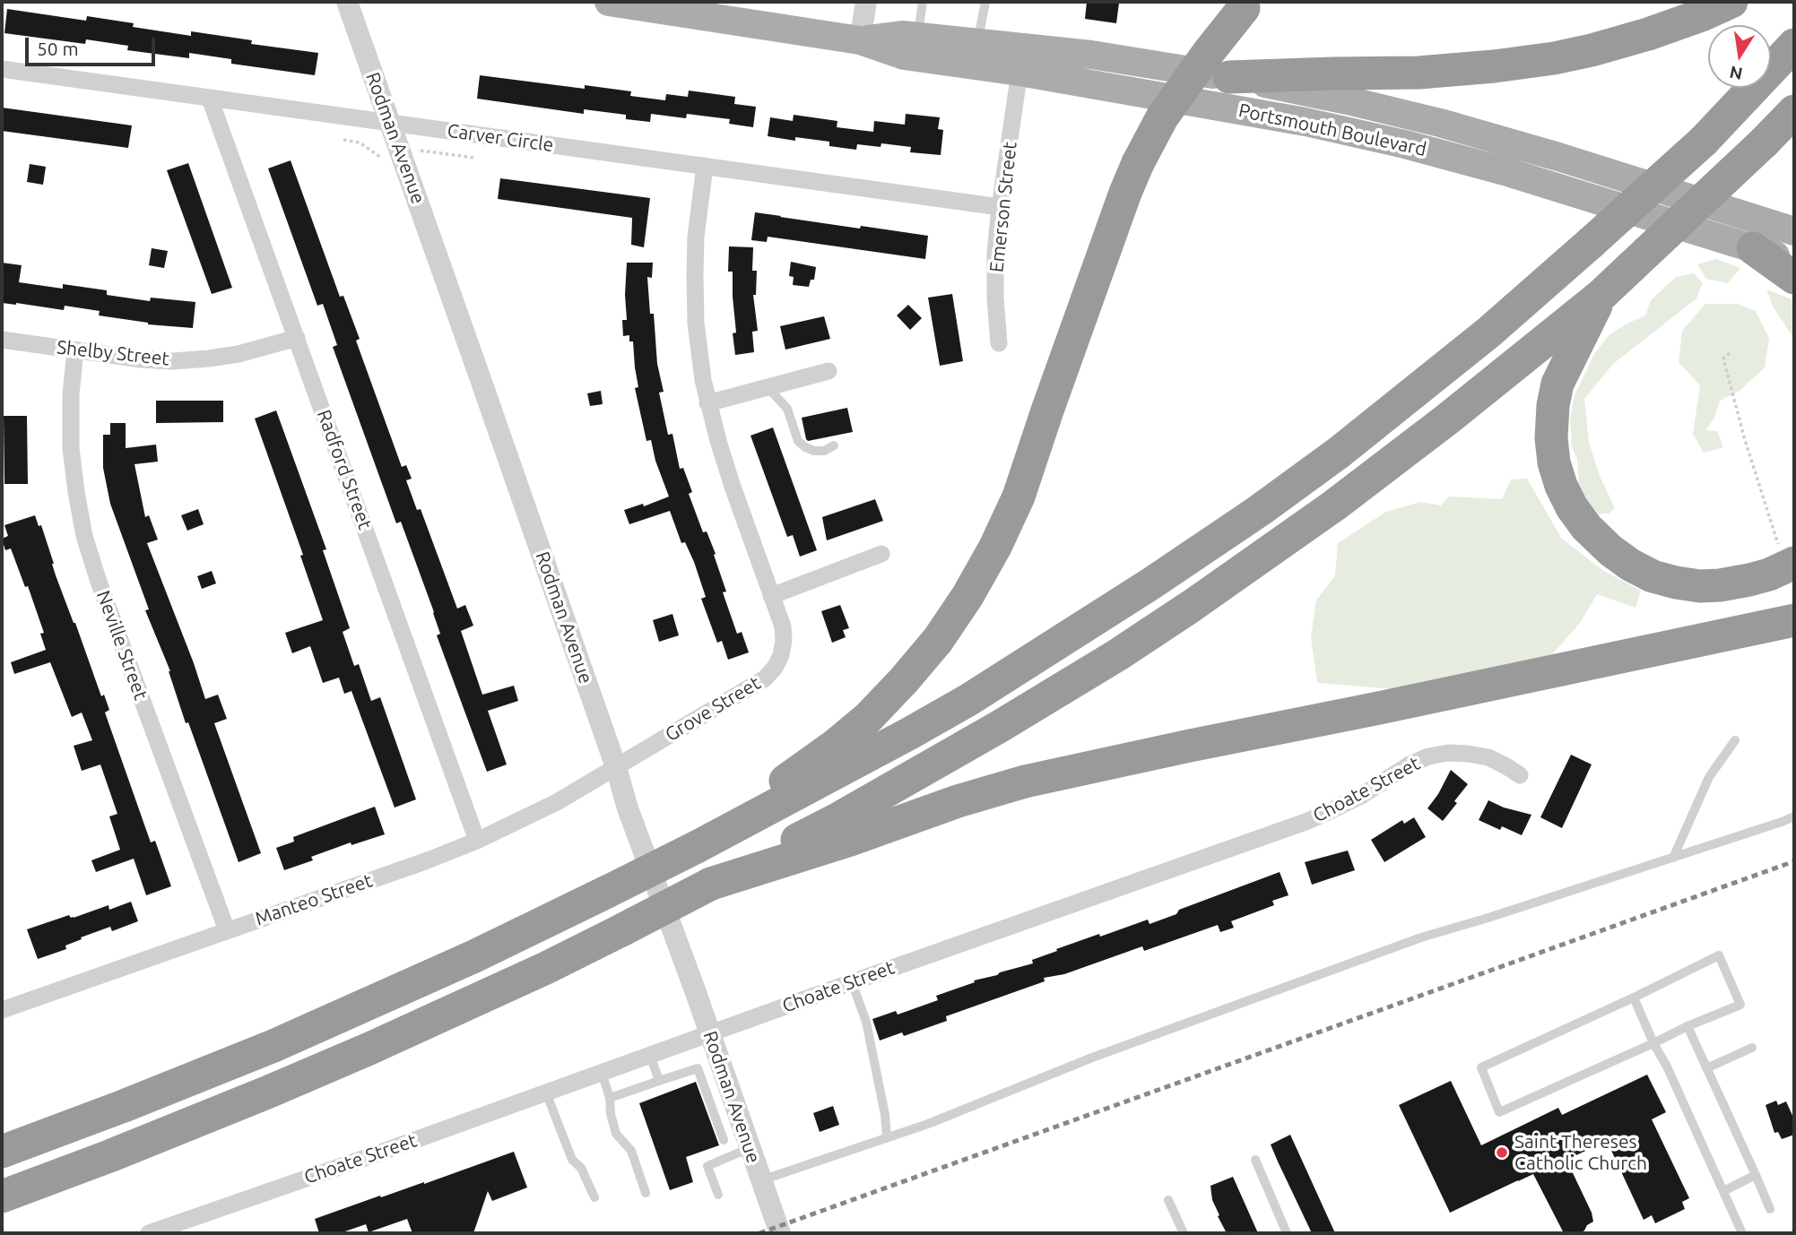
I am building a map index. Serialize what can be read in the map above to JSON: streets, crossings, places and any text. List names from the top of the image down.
{
  "streets": {
    "main road": ["Portsmouth Boulevard"],
    "street": [
      "Rodman Avenue",
      "Carver Circle",
      "Emerson Street",
      "Shelby Street",
      "Radford Street",
      "Neville Street",
      "Grove Street",
      "Choate Street",
      "Manteo Street"
    ]
  },
  "crossings": [
    ["Portsmouth Boulevard", "Emerson Street"],
    ["Rodman Avenue", "Carver Circle"],
    ["Rodman Avenue", "Grove Street"],
    ["Rodman Avenue", "Choate Street"],
    ["Rodman Avenue", "Manteo Street"],
    ["Carver Circle", "Emerson Street"],
    ["Carver Circle", "Radford Street"],
    ["Carver Circle", "Grove Street"],
    ["Shelby Street", "Radford Street"],
    ["Shelby Street", "Neville Street"],
    ["Radford Street", "Manteo Street"],
    ["Neville Street", "Manteo Street"],
    ["Grove Street", "Manteo Street"]
  ],
  "places": ["Saint Thereses Catholic Church"],
  "scale_bar": "50 m",
  "north": "bottom"
}
